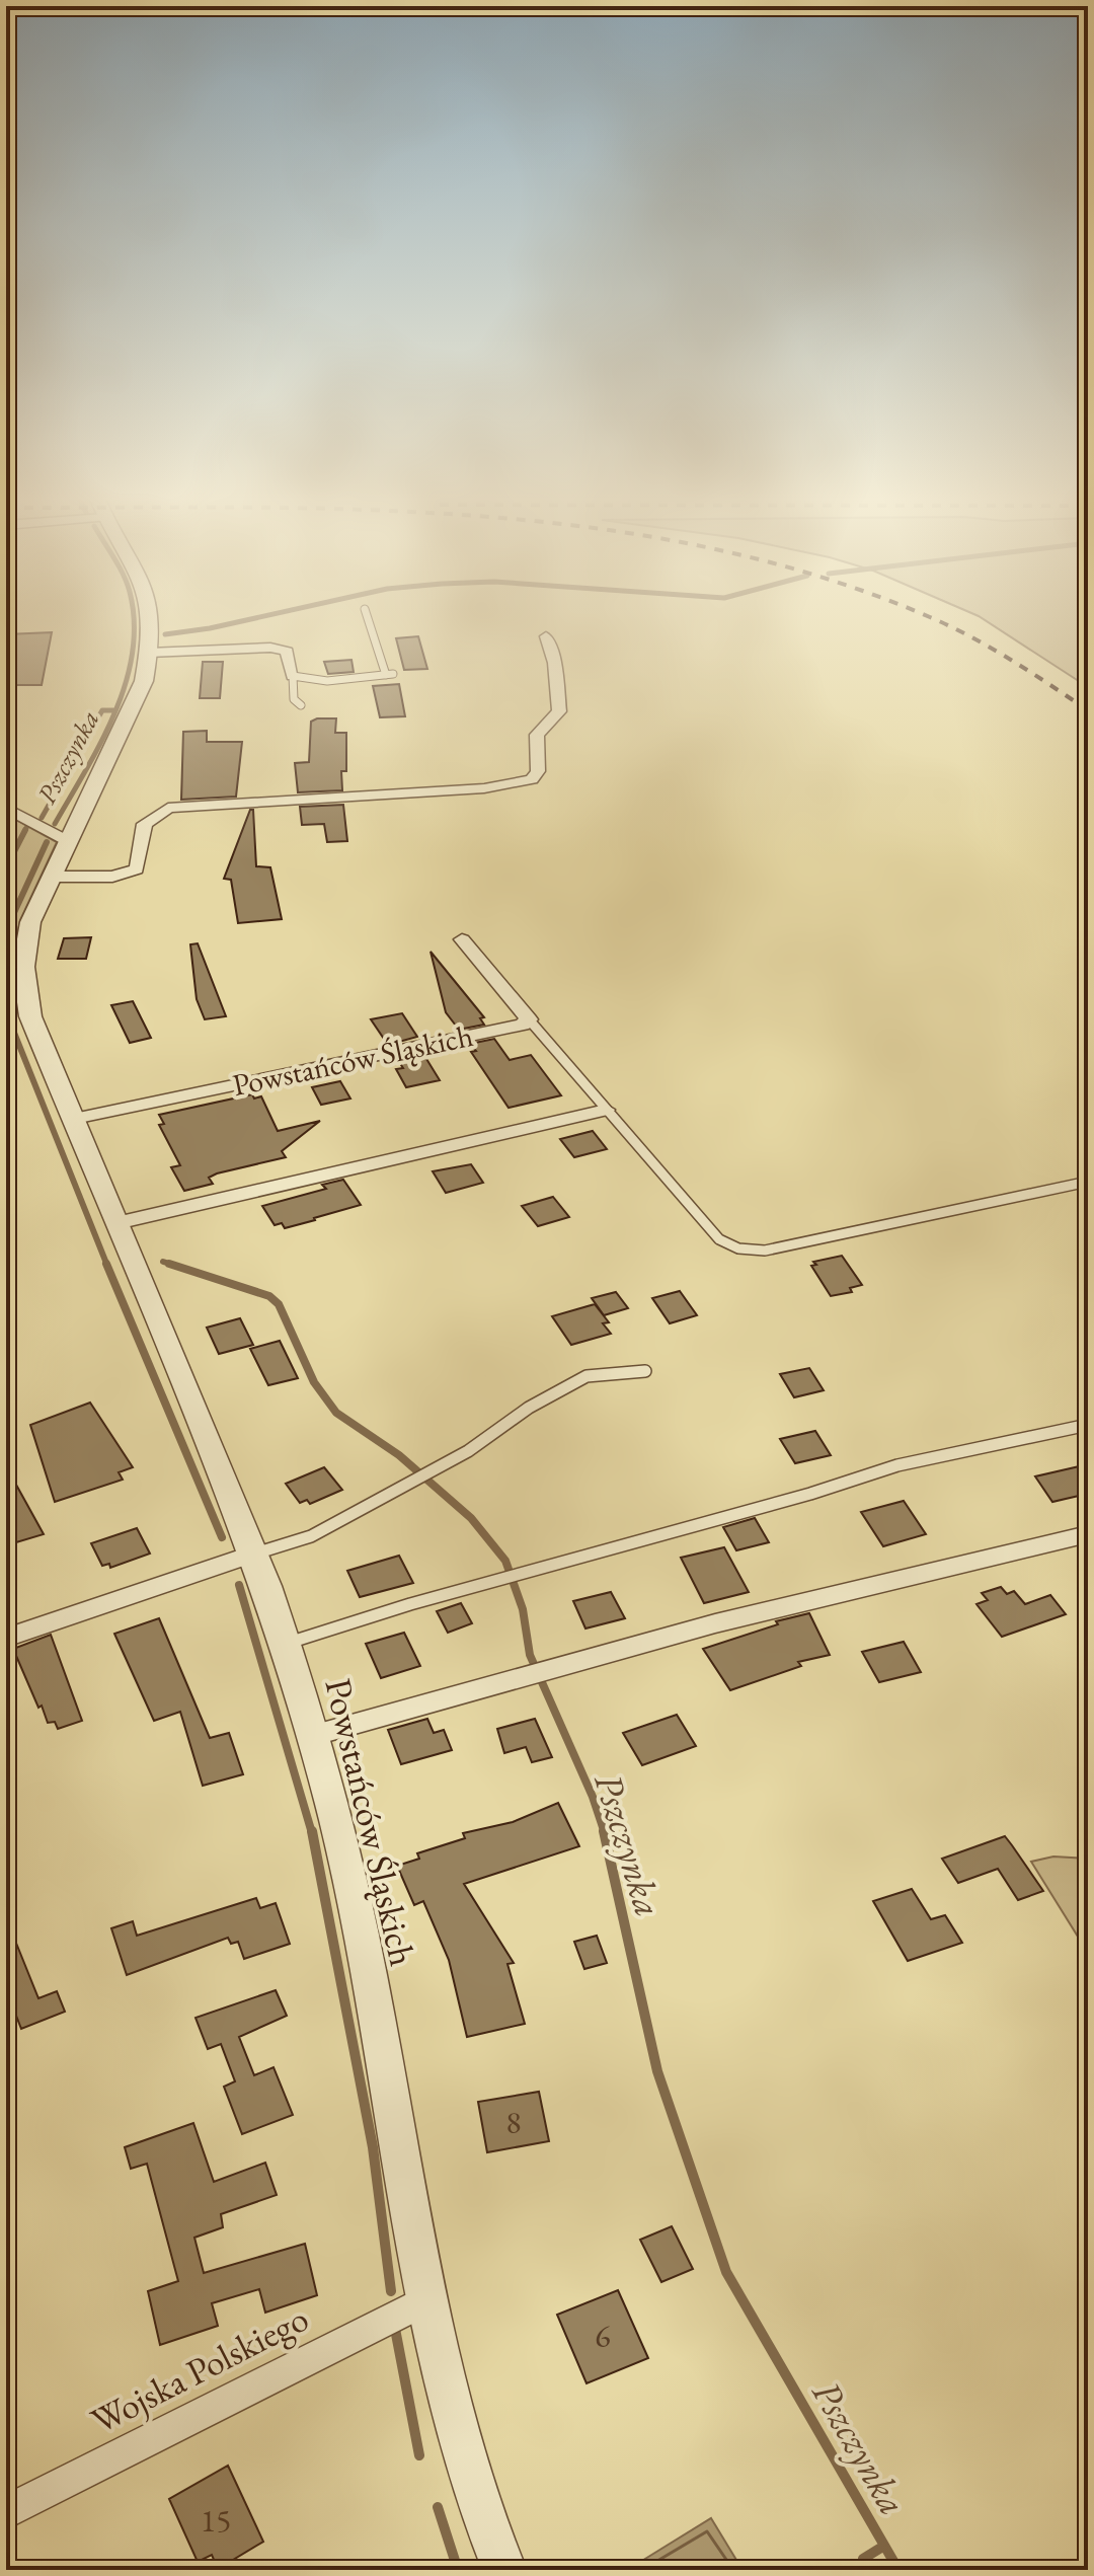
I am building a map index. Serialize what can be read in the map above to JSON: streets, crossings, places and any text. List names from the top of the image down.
{
  "streets": {
    "street": ["Powstańców Śląskich", "Wojska Polskiego"]
  },
  "crossings": [
    ["Powstańców Śląskich", "Wojska Polskiego"]
  ],
  "water": ["Pszczynka"],
  "house_numbers": ["8", "6", "15"]
}
